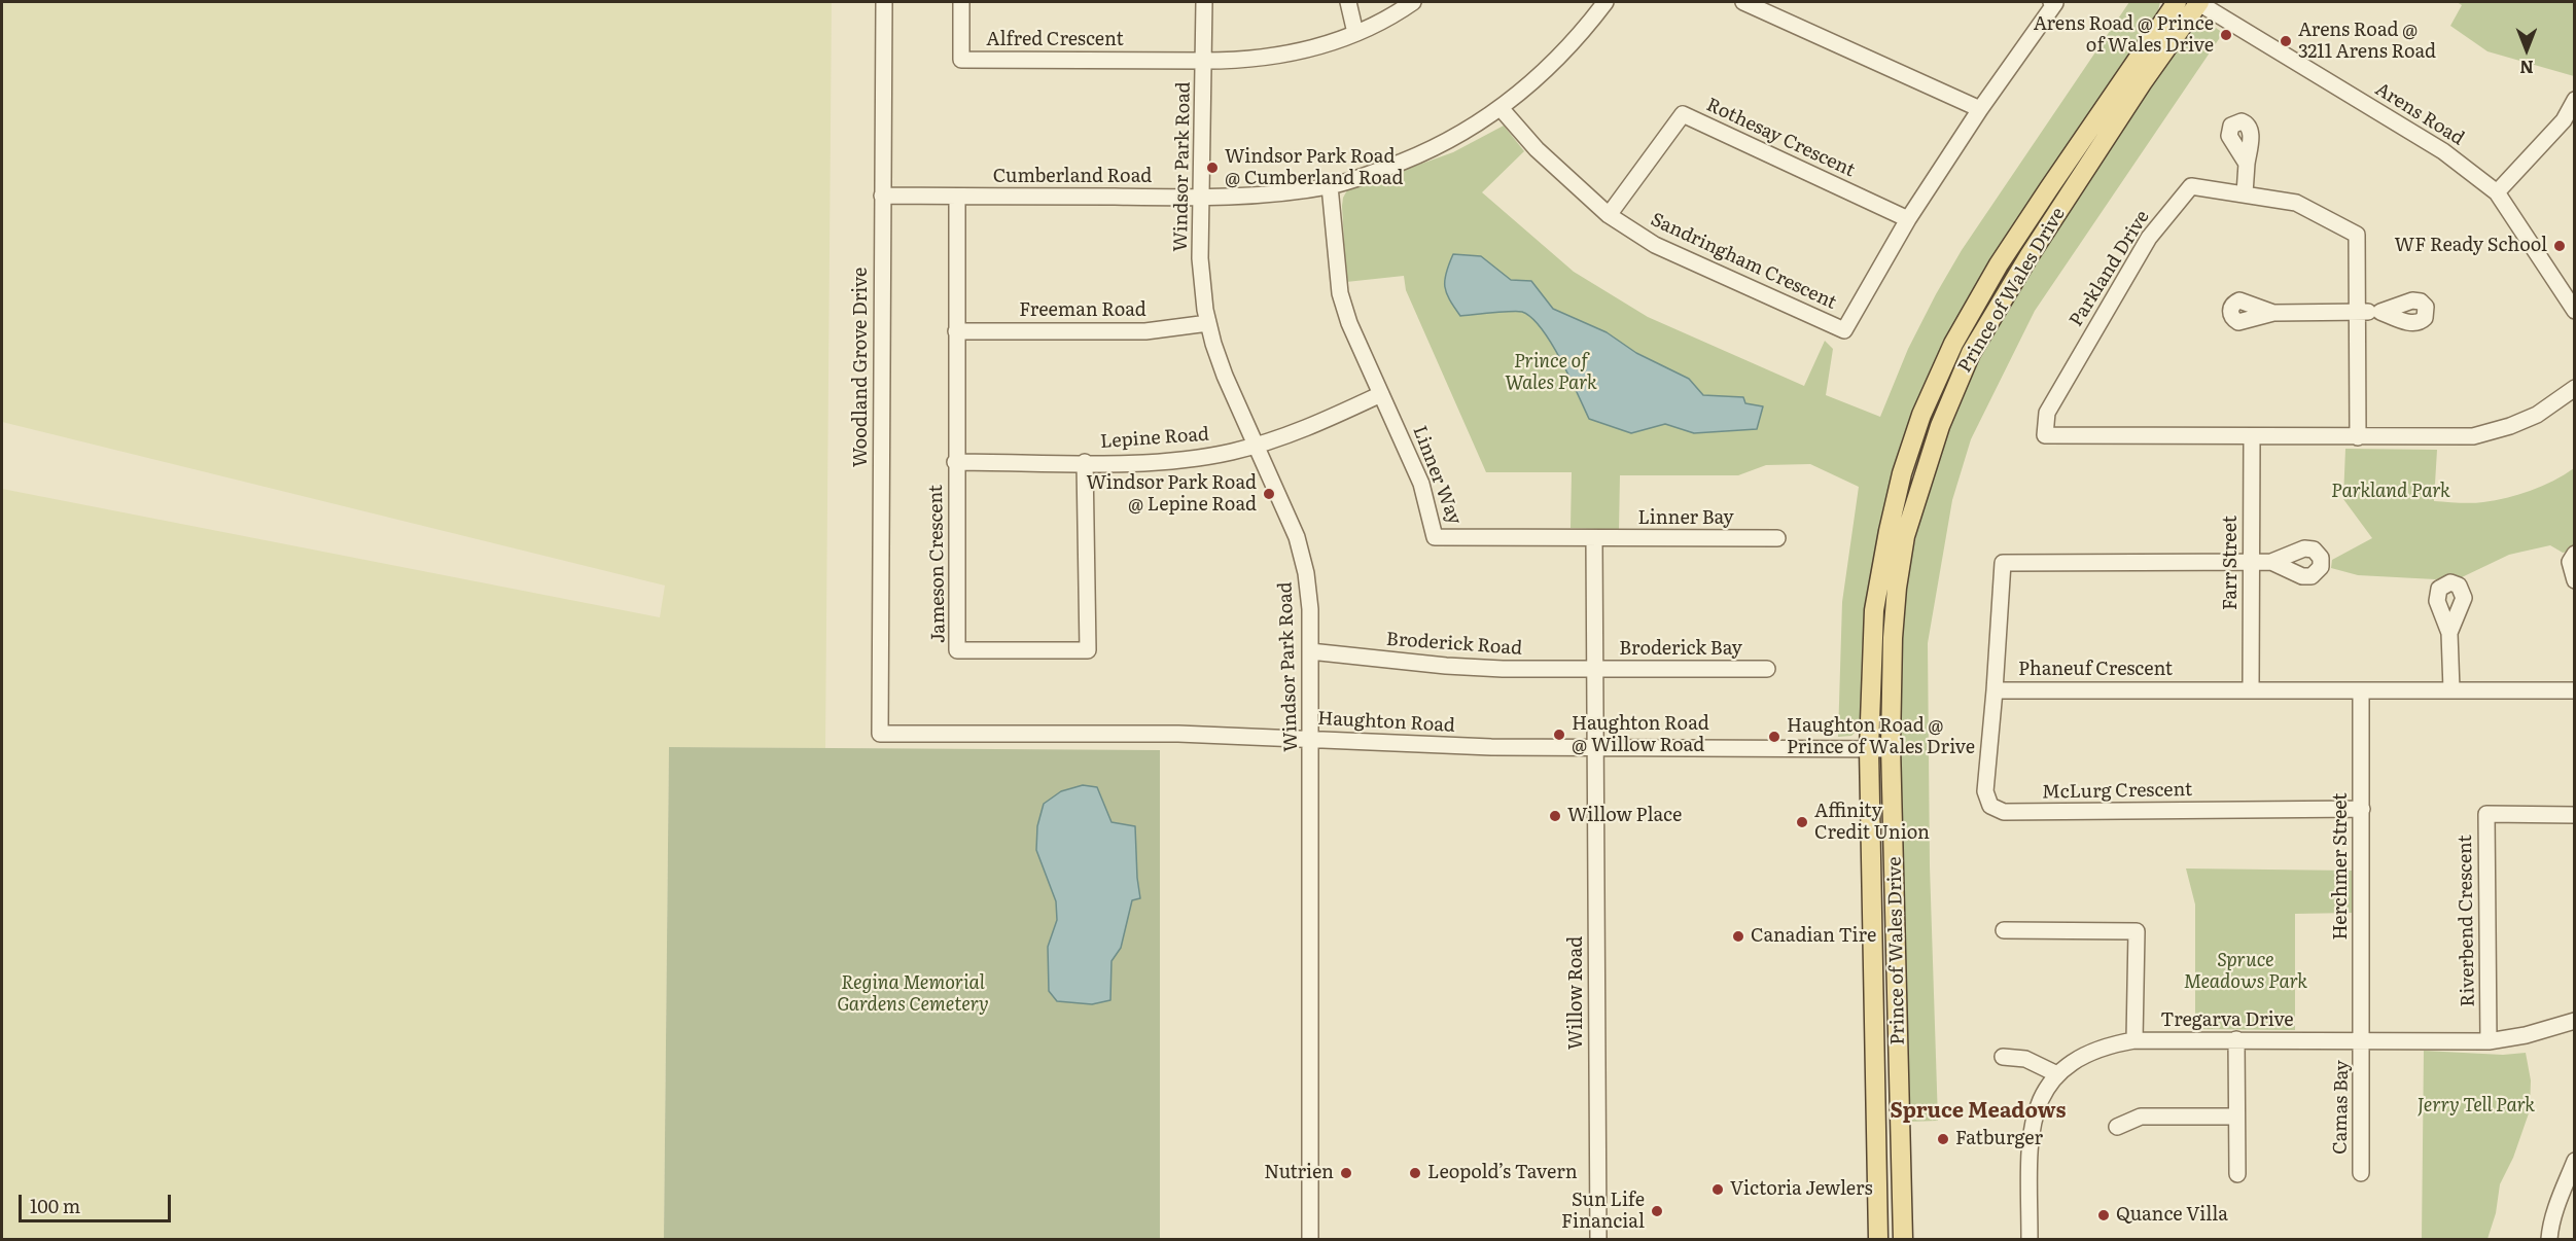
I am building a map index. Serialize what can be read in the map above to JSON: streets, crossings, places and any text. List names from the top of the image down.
{
  "streets": {
    "main road": ["Prince of Wales Drive"],
    "street": [
      "Alfred Crescent",
      "Arens Road",
      "Rothesay Crescent",
      "Windsor Park Road",
      "Cumberland Road",
      "Sandringham Crescent",
      "Parkland Drive",
      "Freeman Road",
      "Woodland Grove Drive",
      "Lepine Road",
      "Linner Way",
      "Linner Bay",
      "Farr Street",
      "Jameson Crescent",
      "Broderick Road",
      "Broderick Bay",
      "Phaneuf Crescent",
      "Haughton Road",
      "McLurg Crescent",
      "Herchmer Street",
      "Riverbend Crescent",
      "Willow Road",
      "Tregarva Drive",
      "Camas Bay"
    ]
  },
  "crossings": [
    ["Alfred Crescent", "Windsor Park Road"],
    ["Arens Road", "Prince of Wales Drive"],
    ["Rothesay Crescent", "Sandringham Crescent"],
    ["Windsor Park Road", "Cumberland Road"],
    ["Windsor Park Road", "Freeman Road"],
    ["Windsor Park Road", "Lepine Road"],
    ["Windsor Park Road", "Broderick Road"],
    ["Windsor Park Road", "Haughton Road"],
    ["Cumberland Road", "Sandringham Crescent"],
    ["Cumberland Road", "Woodland Grove Drive"],
    ["Cumberland Road", "Linner Way"],
    ["Cumberland Road", "Jameson Crescent"],
    ["Parkland Drive", "Farr Street"],
    ["Prince of Wales Drive", "Haughton Road"],
    ["Freeman Road", "Jameson Crescent"],
    ["Woodland Grove Drive", "Haughton Road"],
    ["Lepine Road", "Linner Way"],
    ["Lepine Road", "Jameson Crescent"],
    ["Linner Way", "Linner Bay"],
    ["Farr Street", "Phaneuf Crescent"],
    ["Broderick Road", "Broderick Bay"],
    ["Phaneuf Crescent", "McLurg Crescent"],
    ["Phaneuf Crescent", "Herchmer Street"],
    ["Haughton Road", "Willow Road"],
    ["McLurg Crescent", "Herchmer Street"],
    ["Herchmer Street", "Tregarva Drive"],
    ["Herchmer Street", "Camas Bay"],
    ["Riverbend Crescent", "Tregarva Drive"],
    ["Tregarva Drive", "Camas Bay"]
  ],
  "districts": ["Spruce Meadows"],
  "parks": [
    "Prince of Wales Park",
    "Parkland Park",
    "Spruce Meadows Park",
    "Regina Memorial Gardens Cemetery",
    "Jerry Tell Park"
  ],
  "places": [
    "Arens Road @ Prince of Wales Drive",
    "Arens Road @ 3211 Arens Road",
    "Windsor Park Road @ Cumberland Road",
    "WF Ready School",
    "Windsor Park Road @ Lepine Road",
    "Haughton Road @ Willow Road",
    "Haughton Road @ Prince of Wales Drive",
    "Willow Place",
    "Affinity Credit Union",
    "Canadian Tire",
    "Fatburger",
    "Nutrien",
    "Leopold’s Tavern",
    "Victoria Jewlers",
    "Sun Life Financial",
    "Quance Villa"
  ],
  "scale_bar": "100 m",
  "north": "bottom"
}
